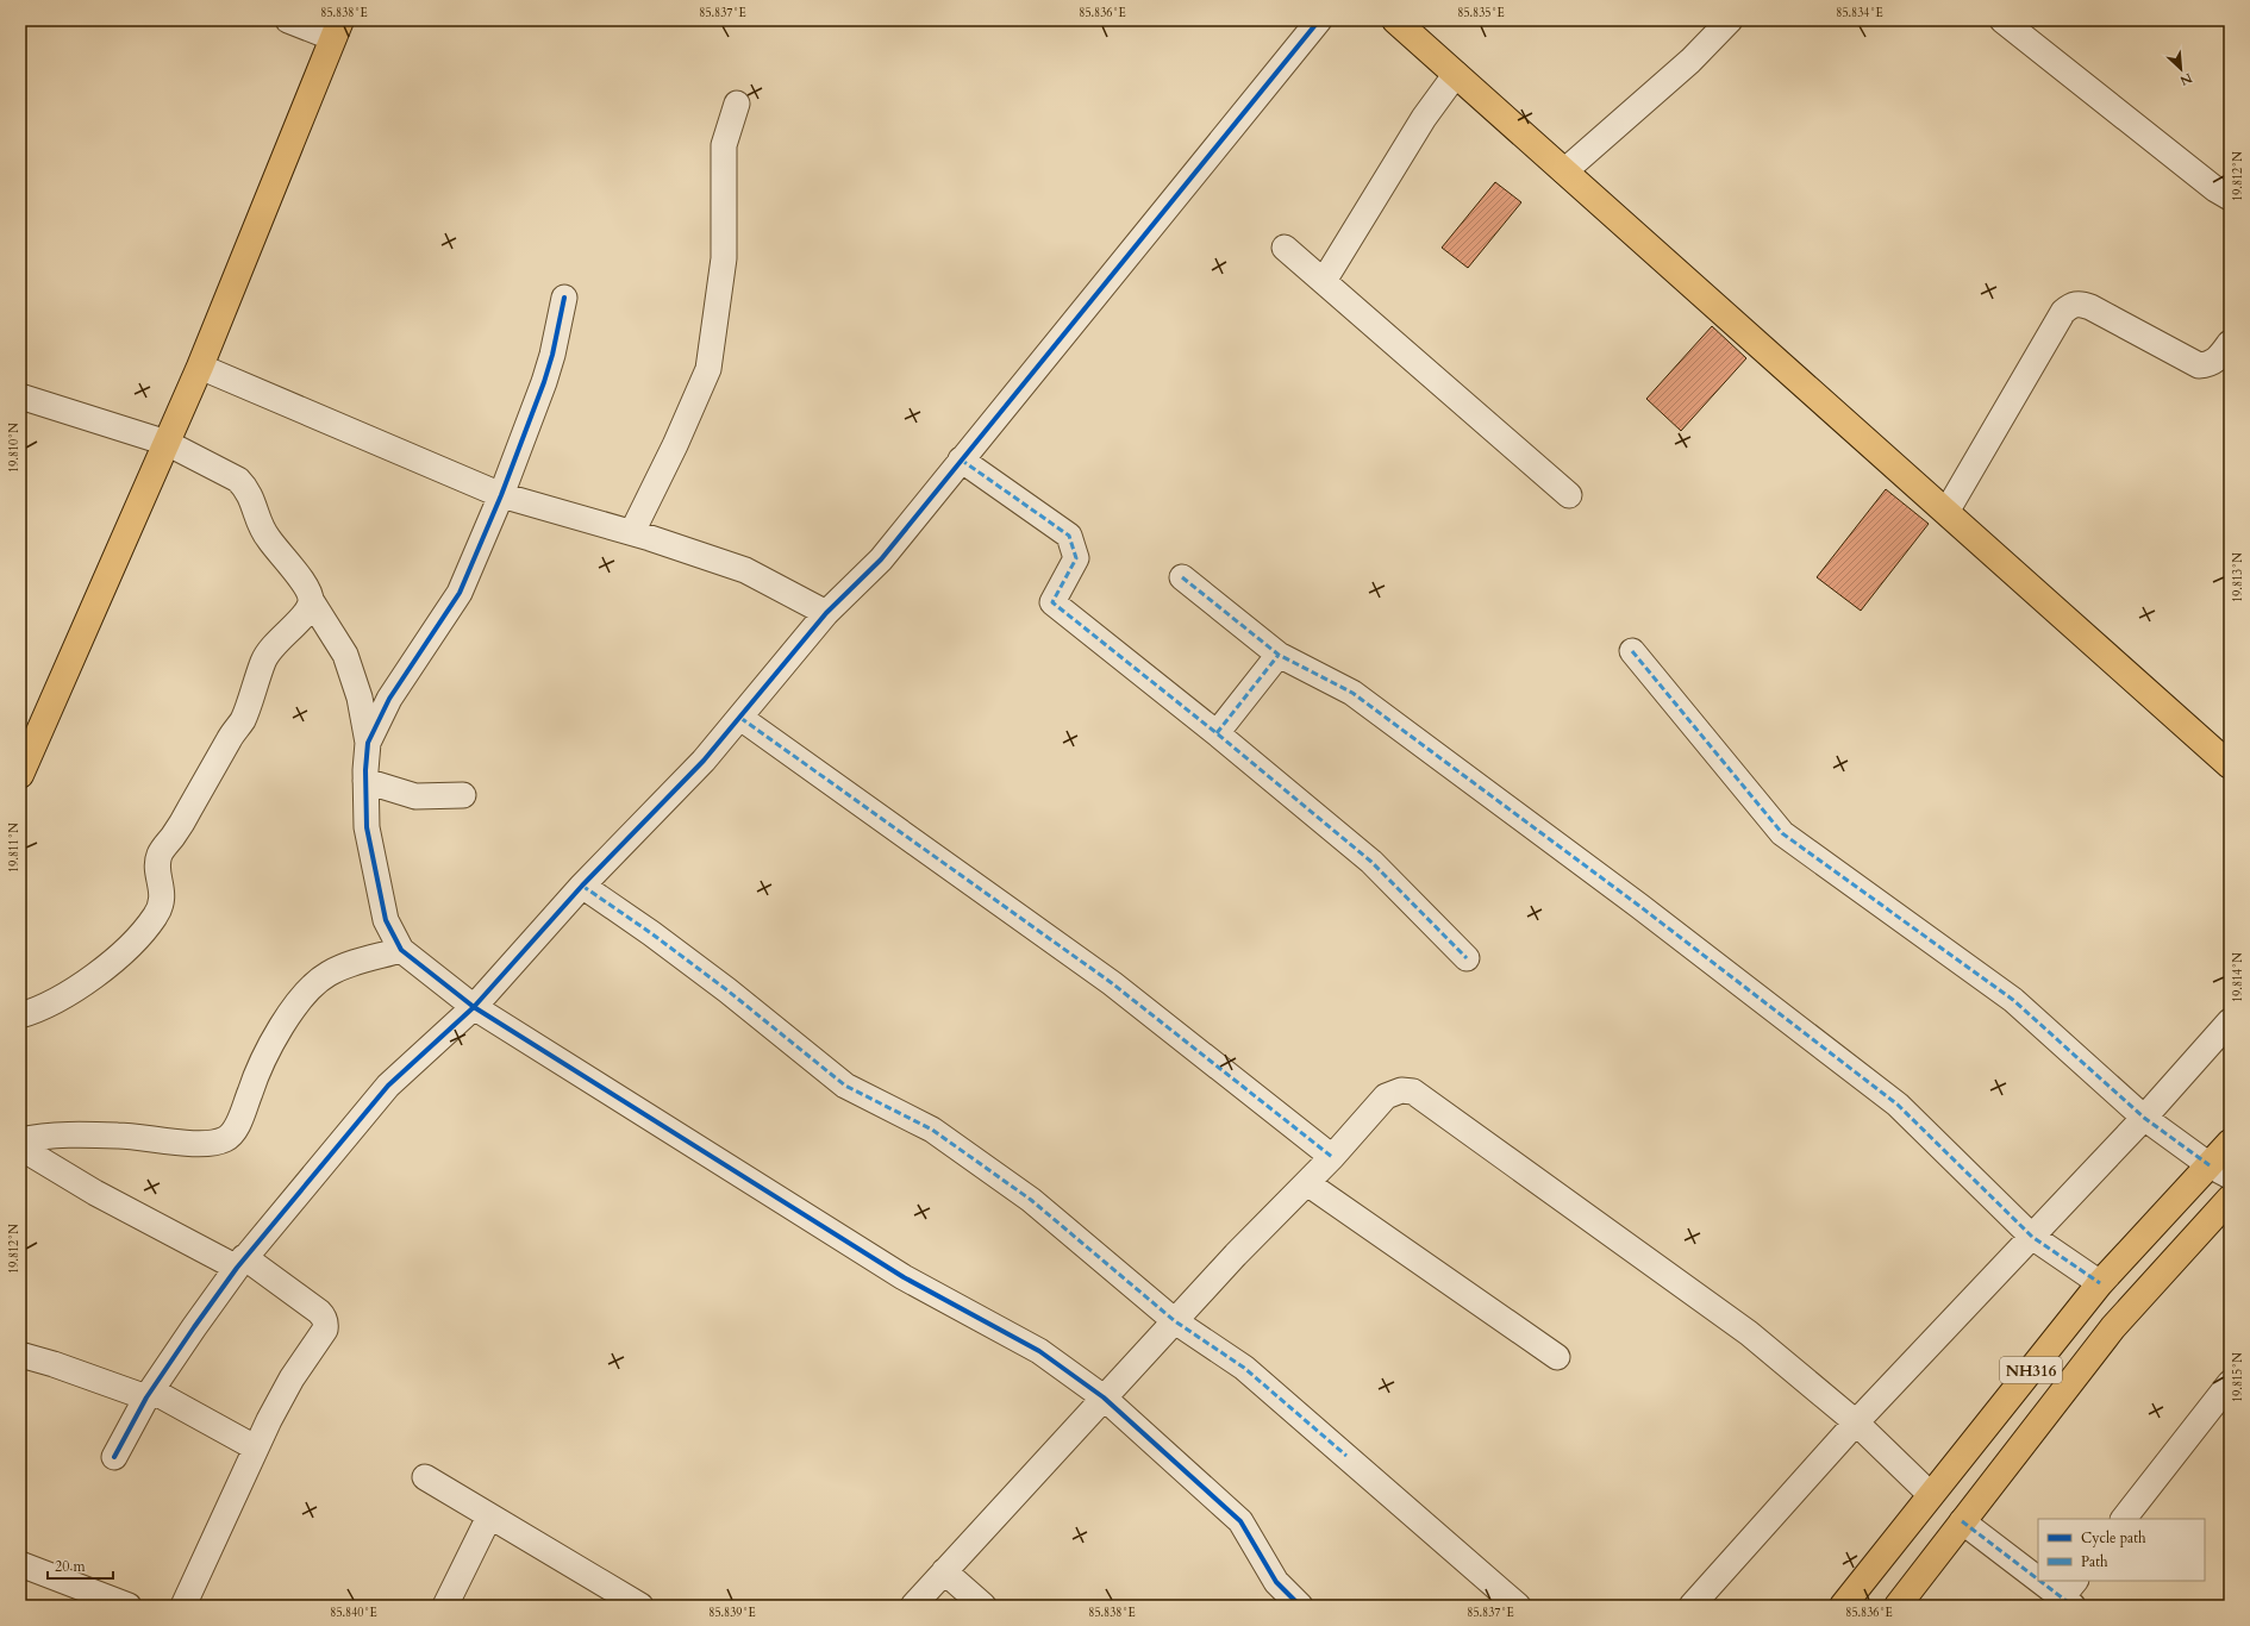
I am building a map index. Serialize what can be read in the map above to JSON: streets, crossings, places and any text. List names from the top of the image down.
{
  "streets": {
    "main road": ["NH316"]
  },
  "legend": ["Cycle path", "Path"],
  "scale_bar": "20 m",
  "north": "bottom right",
  "coordinates": [
    "85.838°E",
    "85.837°E",
    "85.836°E",
    "85.835°E",
    "85.834°E",
    "19.812°N",
    "19.810°N",
    "19.813°N",
    "19.811°N",
    "19.814°N",
    "19.815°N",
    "85.840°E",
    "85.839°E"
  ]
}
